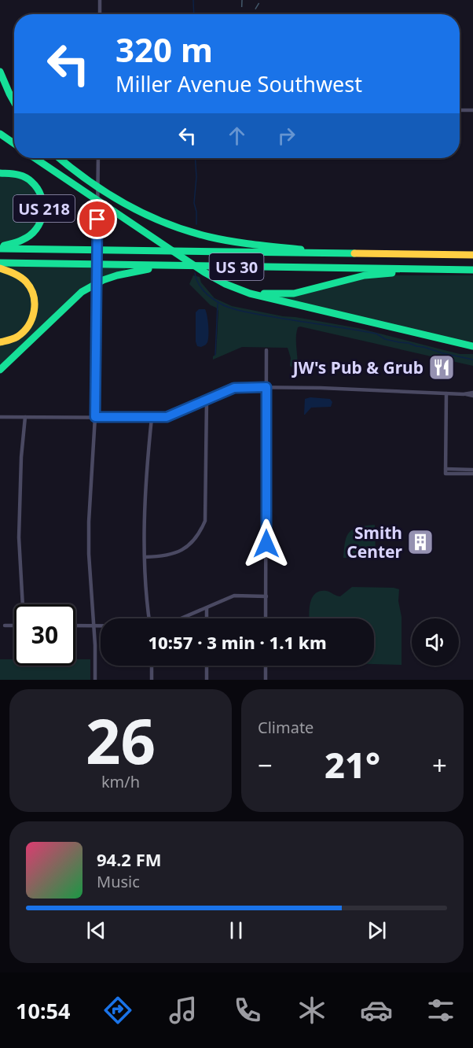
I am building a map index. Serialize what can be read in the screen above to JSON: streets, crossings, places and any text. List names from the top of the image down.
{
  "streets": {
    "highway": ["US 218", "US 30"]
  },
  "crossings": [
    ["US 218", "US 30"]
  ],
  "places": {
    "restaurant": ["JW's Pub & Grub"],
    "building": ["Smith Center"]
  },
  "page": {
    "turn": ["320 m", "Miller Avenue Southwest"],
    "limit": "30",
    "trip": "10:57 · 3 min · 1.1 km",
    "tile": [
      ["26", "km/h"],
      "Climate"
    ],
    "heat": ["−", "21°", "+"],
    "song": ["94.2 FM", "Music"],
    "tabs": "10:54"
  }
}
